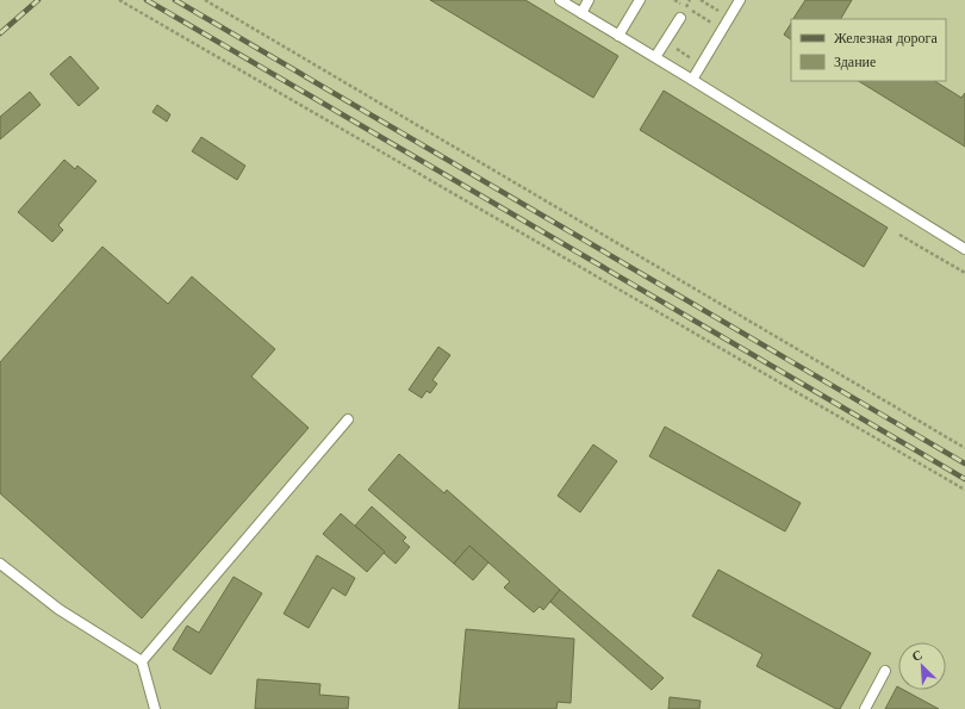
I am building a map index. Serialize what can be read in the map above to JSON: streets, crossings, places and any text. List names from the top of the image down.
{
  "legend": ["Железная дорога", "Здание"],
  "north": "top left"
}
